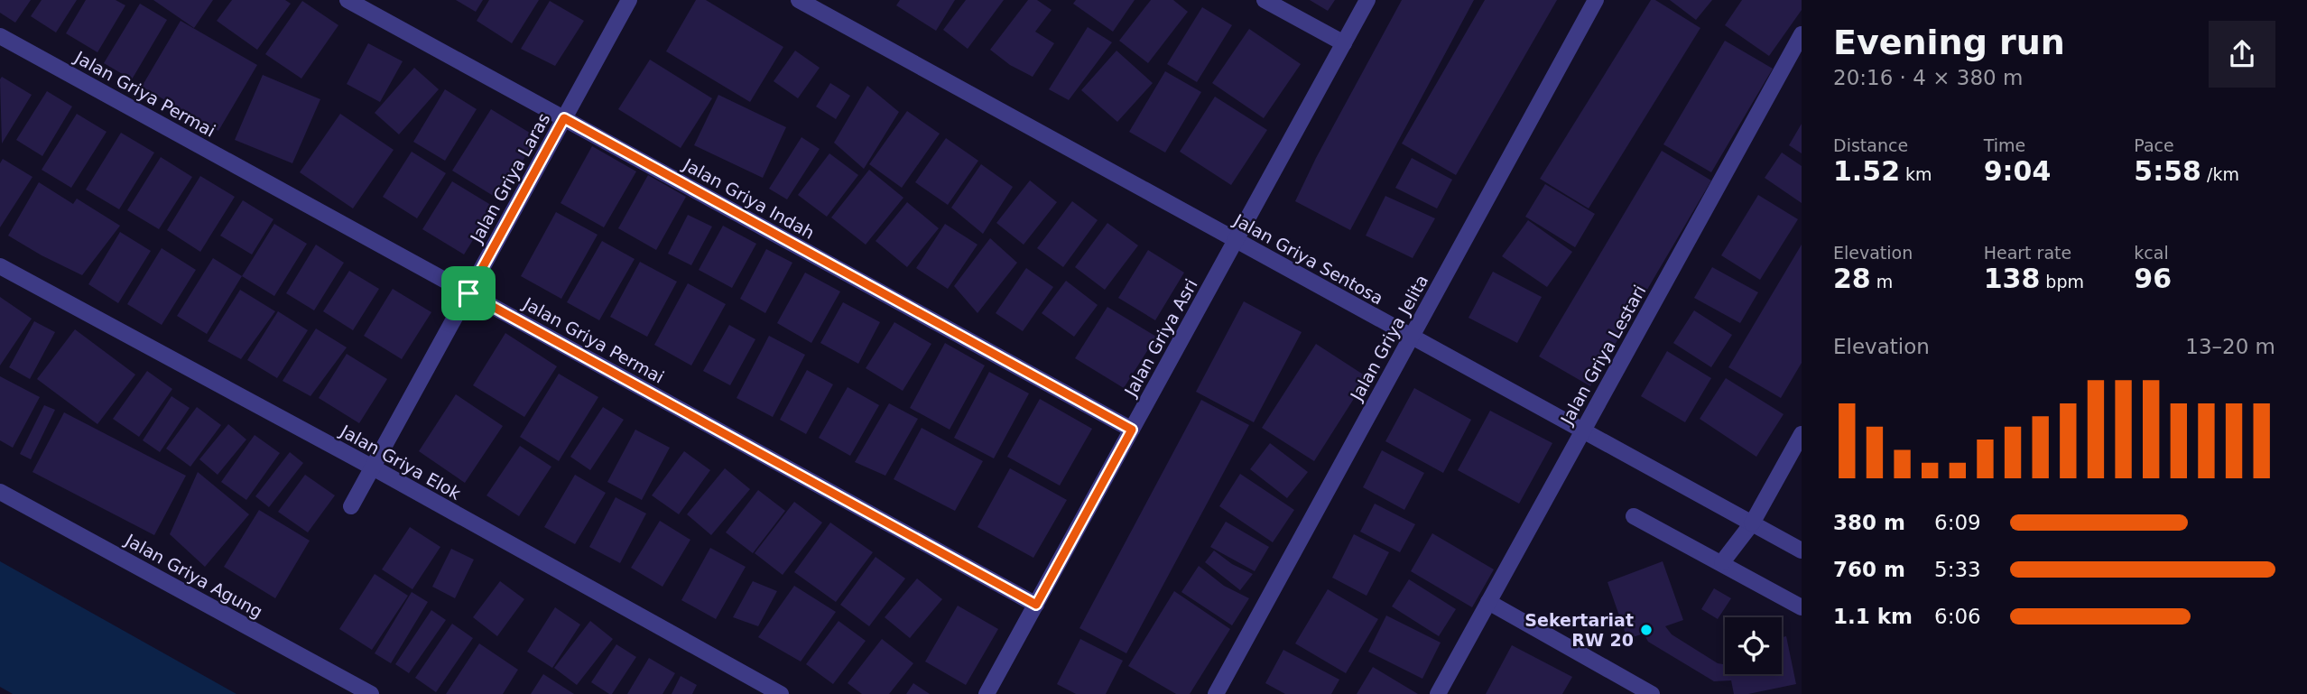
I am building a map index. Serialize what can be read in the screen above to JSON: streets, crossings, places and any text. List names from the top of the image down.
{
  "streets": {
    "street": [
      "Jalan Griya Permai",
      "Jalan Griya Laras",
      "Jalan Griya Indah",
      "Jalan Griya Sentosa",
      "Jalan Griya Asri",
      "Jalan Griya Jelita",
      "Jalan Griya Lestari",
      "Jalan Griya Elok",
      "Jalan Griya Agung"
    ]
  },
  "crossings": [
    ["Jalan Griya Permai", "Jalan Griya Laras"],
    ["Jalan Griya Permai", "Jalan Griya Asri"],
    ["Jalan Griya Laras", "Jalan Griya Indah"],
    ["Jalan Griya Laras", "Jalan Griya Elok"],
    ["Jalan Griya Indah", "Jalan Griya Asri"],
    ["Jalan Griya Sentosa", "Jalan Griya Asri"],
    ["Jalan Griya Sentosa", "Jalan Griya Jelita"],
    ["Jalan Griya Sentosa", "Jalan Griya Lestari"]
  ],
  "places": ["Sekertariat RW 20"],
  "page": {
    "heading": ["Evening run", "20:16 · 4 × 380 m"],
    "stats": [
      ["Distance", "1.52 km"],
      ["Time", "9:04"],
      ["Pace", "5:58 /km"],
      ["Elevation", "28 m"],
      ["Heart rate", "138 bpm"],
      ["kcal", "96"]
    ],
    "chart": ["Elevation", "13–20 m"],
    "list": [
      {
        "name": "380 m",
        "note": "6:09"
      },
      {
        "name": "760 m",
        "note": "5:33"
      },
      {
        "name": "1.1 km",
        "note": "6:06"
      }
    ]
  }
}
